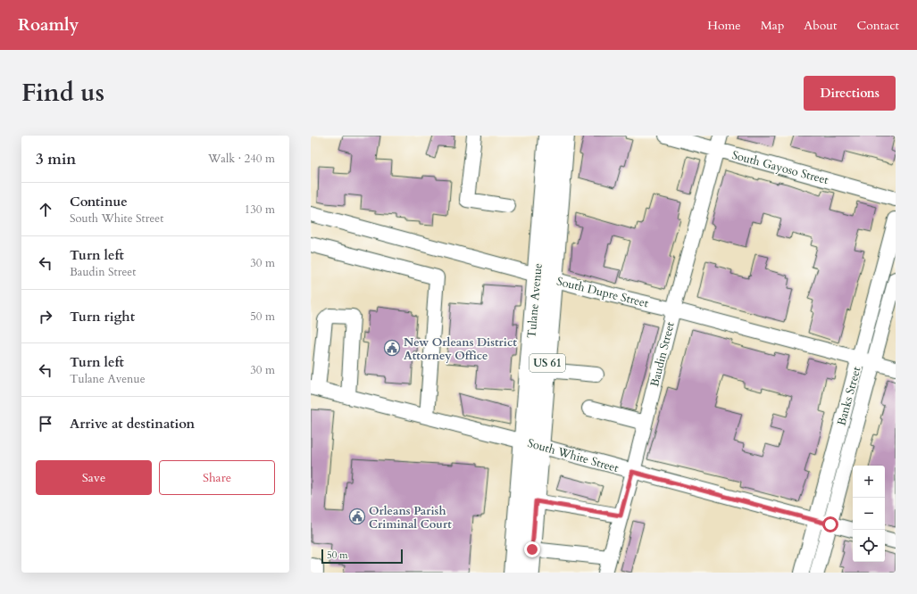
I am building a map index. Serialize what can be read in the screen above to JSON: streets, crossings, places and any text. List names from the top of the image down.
{
  "streets": {
    "main road": ["Tulane Avenue", "US 61"],
    "street": [
      "South Gayoso Street",
      "South Dupre Street",
      "Baudin Street",
      "Banks Street",
      "South White Street"
    ]
  },
  "crossings": [
    ["South Gayoso Street", "Baudin Street"],
    ["South Dupre Street", "Tulane Avenue"],
    ["South Dupre Street", "Baudin Street"],
    ["South Dupre Street", "Banks Street"],
    ["Tulane Avenue", "South White Street"],
    ["Baudin Street", "South White Street"],
    ["Banks Street", "South White Street"]
  ],
  "places": {
    "public building": ["New Orleans District Attorney Office", "Orleans Parish Criminal Court"]
  },
  "scale_bar": "50 m",
  "page": {
    "header": "Roamly",
    "nav": [
      "Home",
      "Map",
      "About",
      "Contact"
    ],
    "title": "Find us",
    "buttons": [
      "Directions",
      ["Save", "Share"]
    ],
    "heading": ["3 min", "Walk · 240 m"],
    "list": [
      ["Continue", "South White Street", "130 m"],
      ["Turn left", "Baudin Street", "30 m"],
      ["Turn right", "50 m"],
      ["Turn left", "Tulane Avenue", "30 m"],
      "Arrive at destination"
    ],
    "map_buttons": ["+", "−"],
    "scale": "50 m"
  }
}
